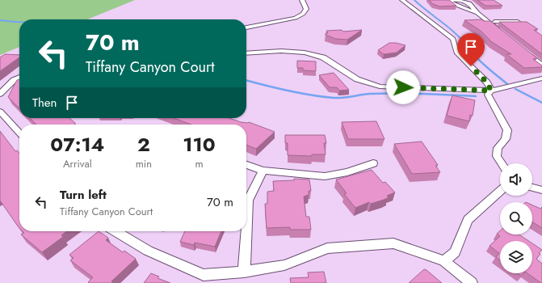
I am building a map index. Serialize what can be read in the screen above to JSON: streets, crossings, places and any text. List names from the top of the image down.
{
  "page": {
    "turn": ["70 m", "Tiffany Canyon Court"],
    "then": "Then",
    "eta": [
      "07:14",
      "Arrival",
      "2",
      "min",
      "110",
      "m"
    ],
    "list": [
      {
        "name": "Turn left",
        "note": "Tiffany Canyon Court",
        "value": "70 m"
      }
    ]
  }
}
